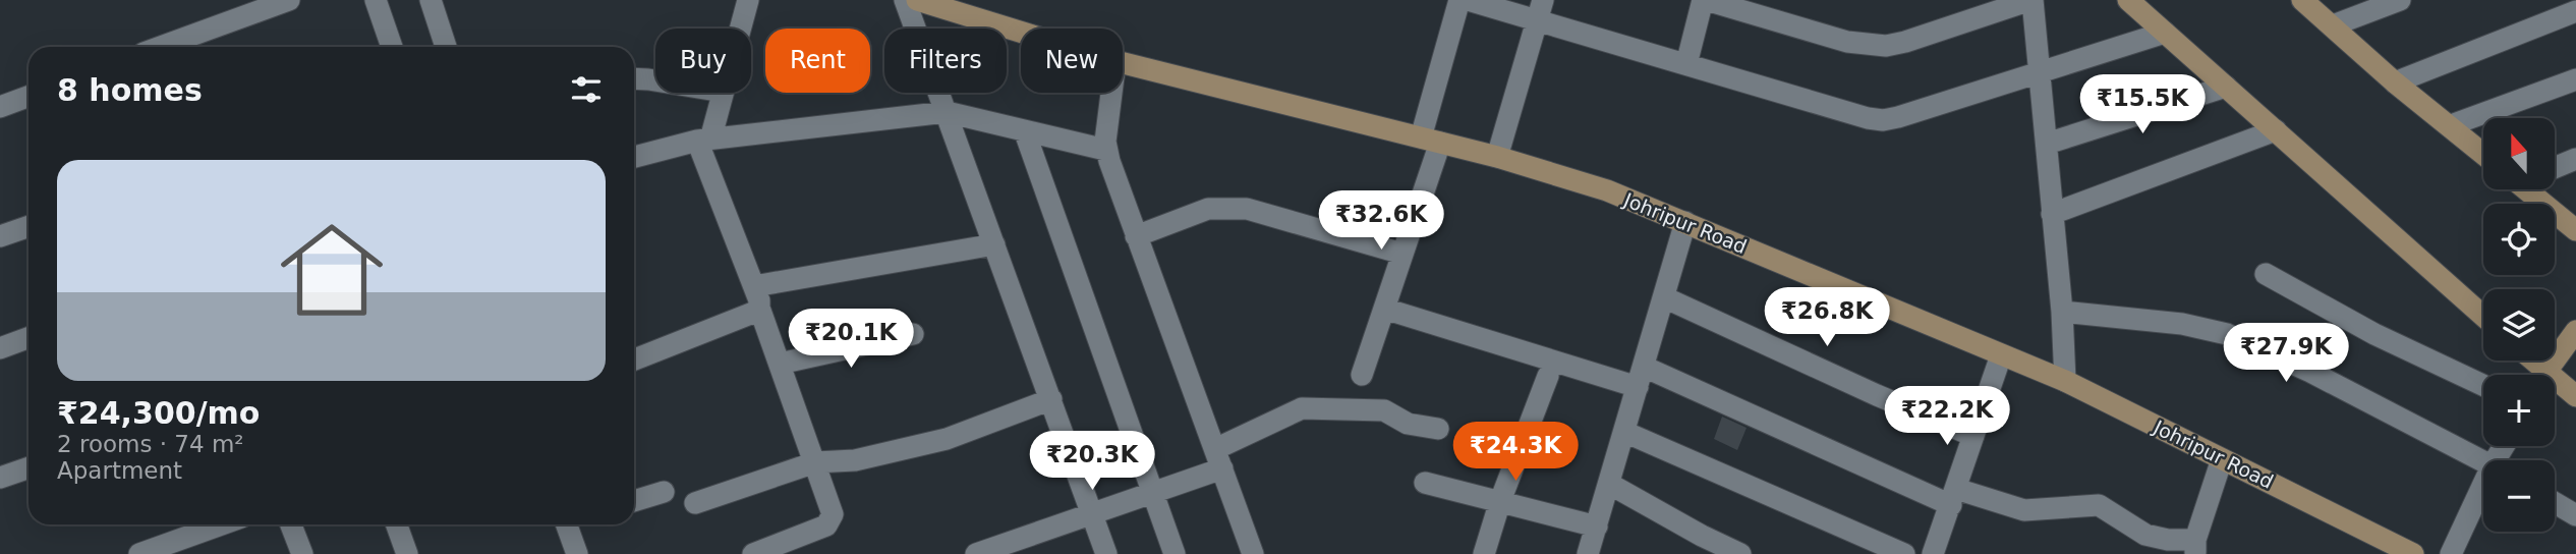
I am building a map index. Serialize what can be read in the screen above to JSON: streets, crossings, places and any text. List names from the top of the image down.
{
  "streets": {
    "street": ["Johripur Road"]
  },
  "north": "top",
  "page": {
    "chip": [
      "Buy",
      "Rent",
      "Filters",
      "New"
    ],
    "heading": "8 homes",
    "price": [
      "₹15.5K",
      "₹32.6K",
      "₹26.8K",
      "₹20.1K",
      "₹27.9K",
      "₹22.2K",
      "₹24.3K",
      "₹20.3K"
    ],
    "map_buttons": ["+", "−"],
    "list": [
      {
        "name": "₹24,300/mo",
        "note": "2 rooms · 74 m² · Apartment"
      }
    ]
  }
}
